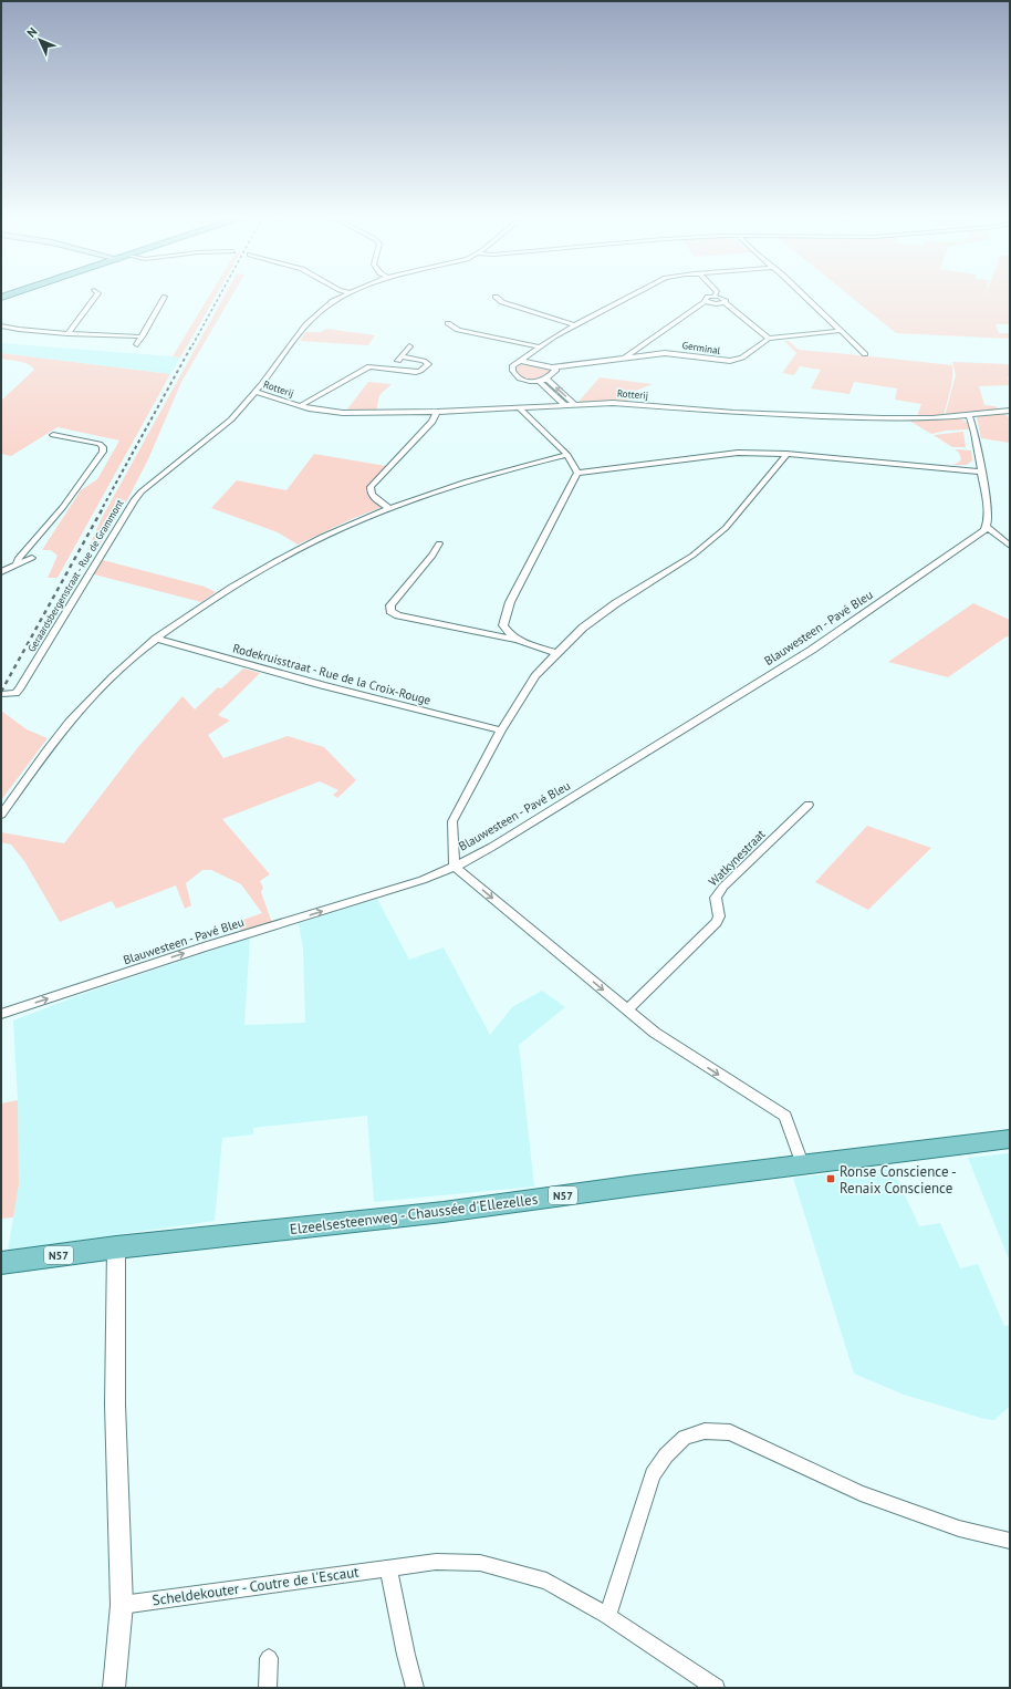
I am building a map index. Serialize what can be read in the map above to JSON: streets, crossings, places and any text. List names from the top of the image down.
{
  "streets": {
    "main road": ["N57", "Elzeelsesteenweg - Chaussée d'Ellezelles"],
    "street": [
      "Germinal",
      "Rotterij",
      "Geraardsbergenstraat - Rue de Grammont",
      "Blauwesteen - Pavé Bleu",
      "Rodekruisstraat - Rue de la Croix-Rouge",
      "Watkynestraat",
      "Scheldekouter - Coutre de l'Escaut"
    ]
  },
  "crossings": [
    ["Rotterij", "Geraardsbergenstraat - Rue de Grammont"]
  ],
  "one_way": ["Blauwesteen - Pavé Bleu"],
  "places": {
    "transit": ["Ronse Conscience - Renaix Conscience"]
  },
  "north": "top left"
}
